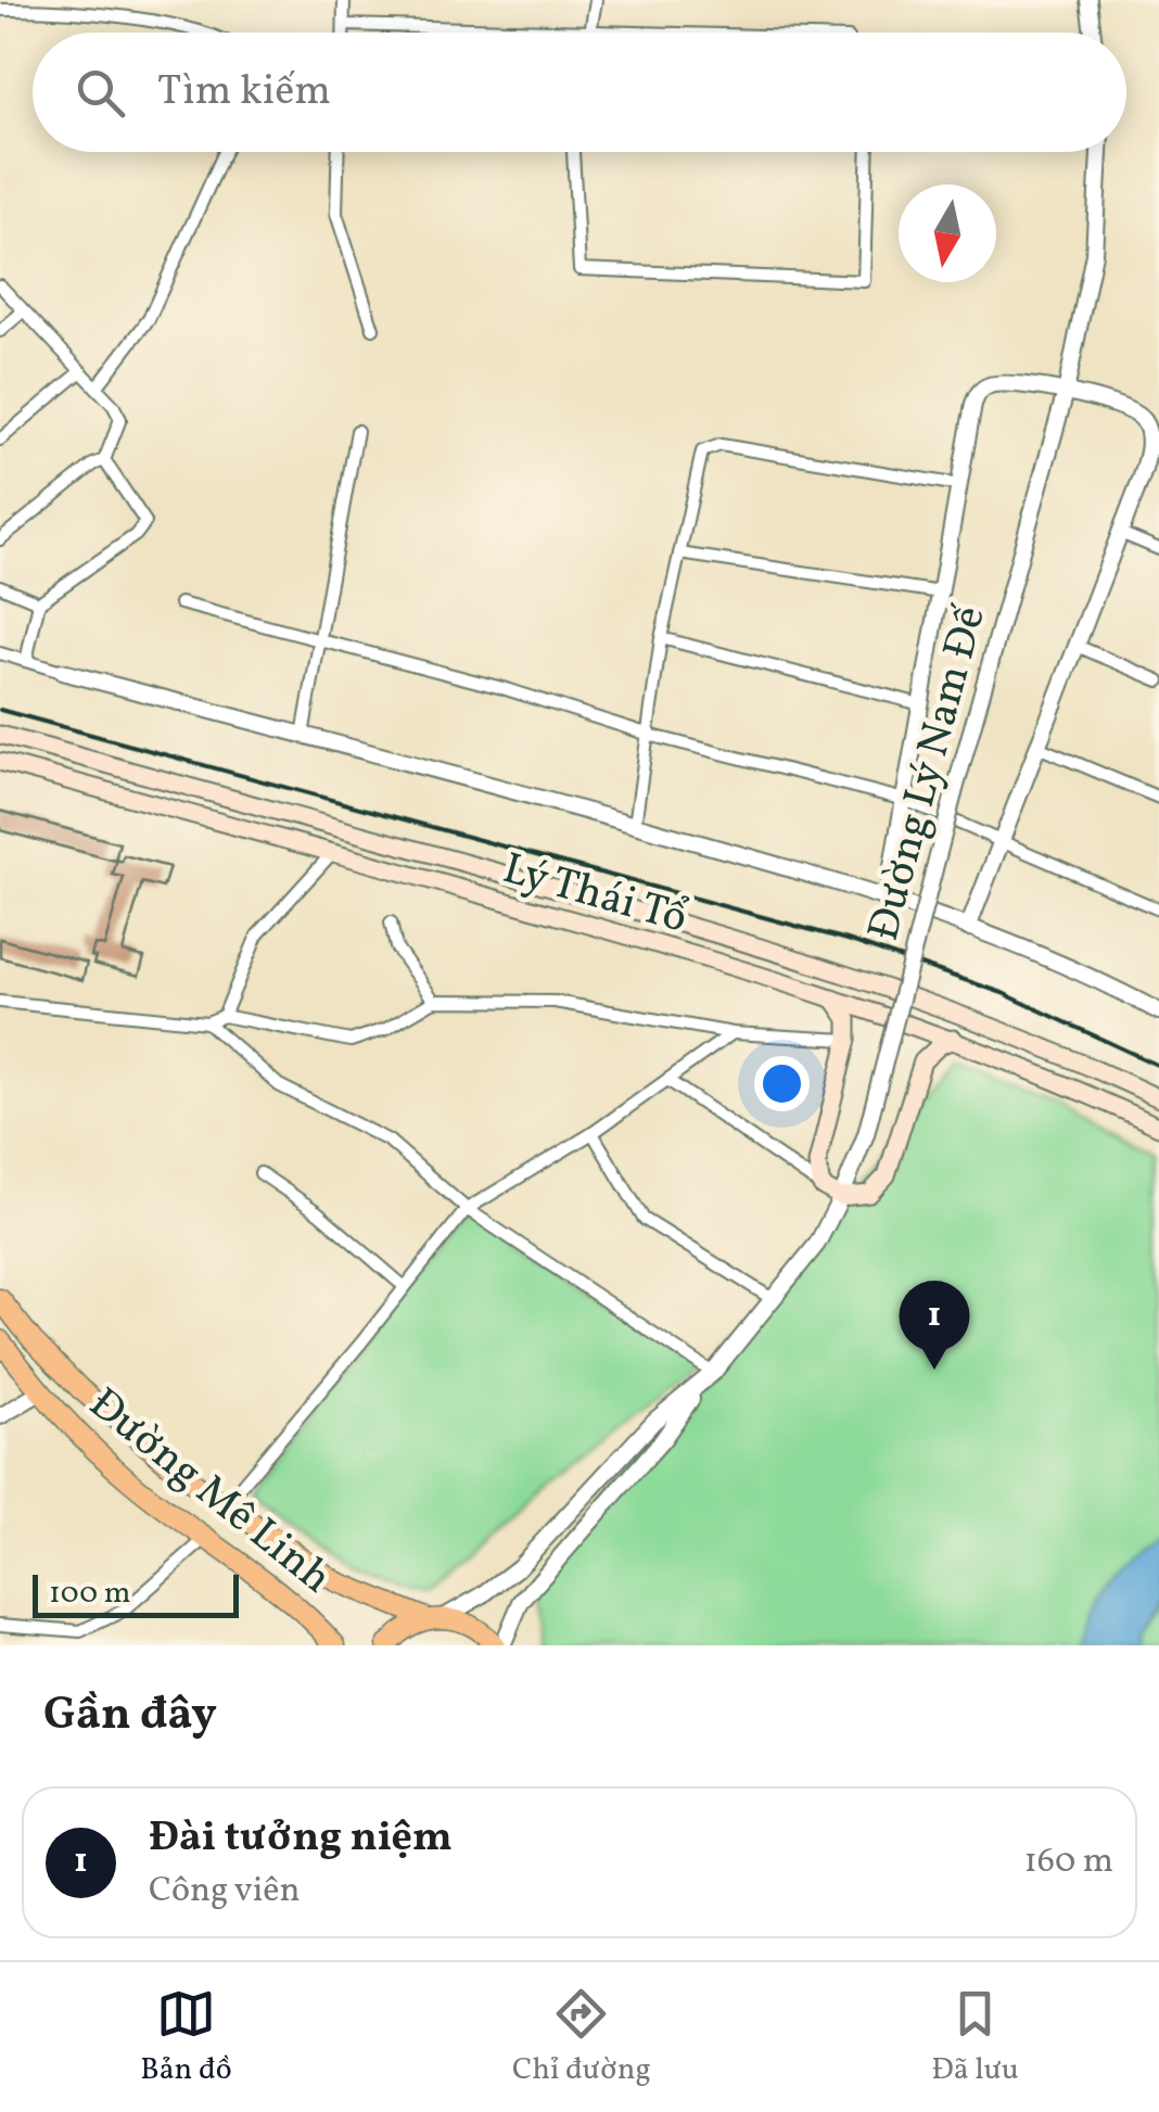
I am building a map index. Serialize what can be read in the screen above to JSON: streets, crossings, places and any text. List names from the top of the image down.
{
  "streets": {
    "main road": ["Lý Thái Tổ", "Đường Mê Linh"],
    "street": ["Đường Lý Nam Đế"]
  },
  "crossings": [
    ["Đường Lý Nam Đế", "Đường Mê Linh"]
  ],
  "scale_bar": "100 m",
  "north": "bottom",
  "page": {
    "search": "Tìm kiếm",
    "pins": "1",
    "scale": "100 m",
    "heading": "Gần đây",
    "list": [
      {
        "mark": "1",
        "name": "Đài tưởng niệm",
        "note": "Công viên",
        "value": "160 m"
      }
    ],
    "nav": ["Bản đồ", "Chỉ đường", "Đã lưu"]
  }
}
